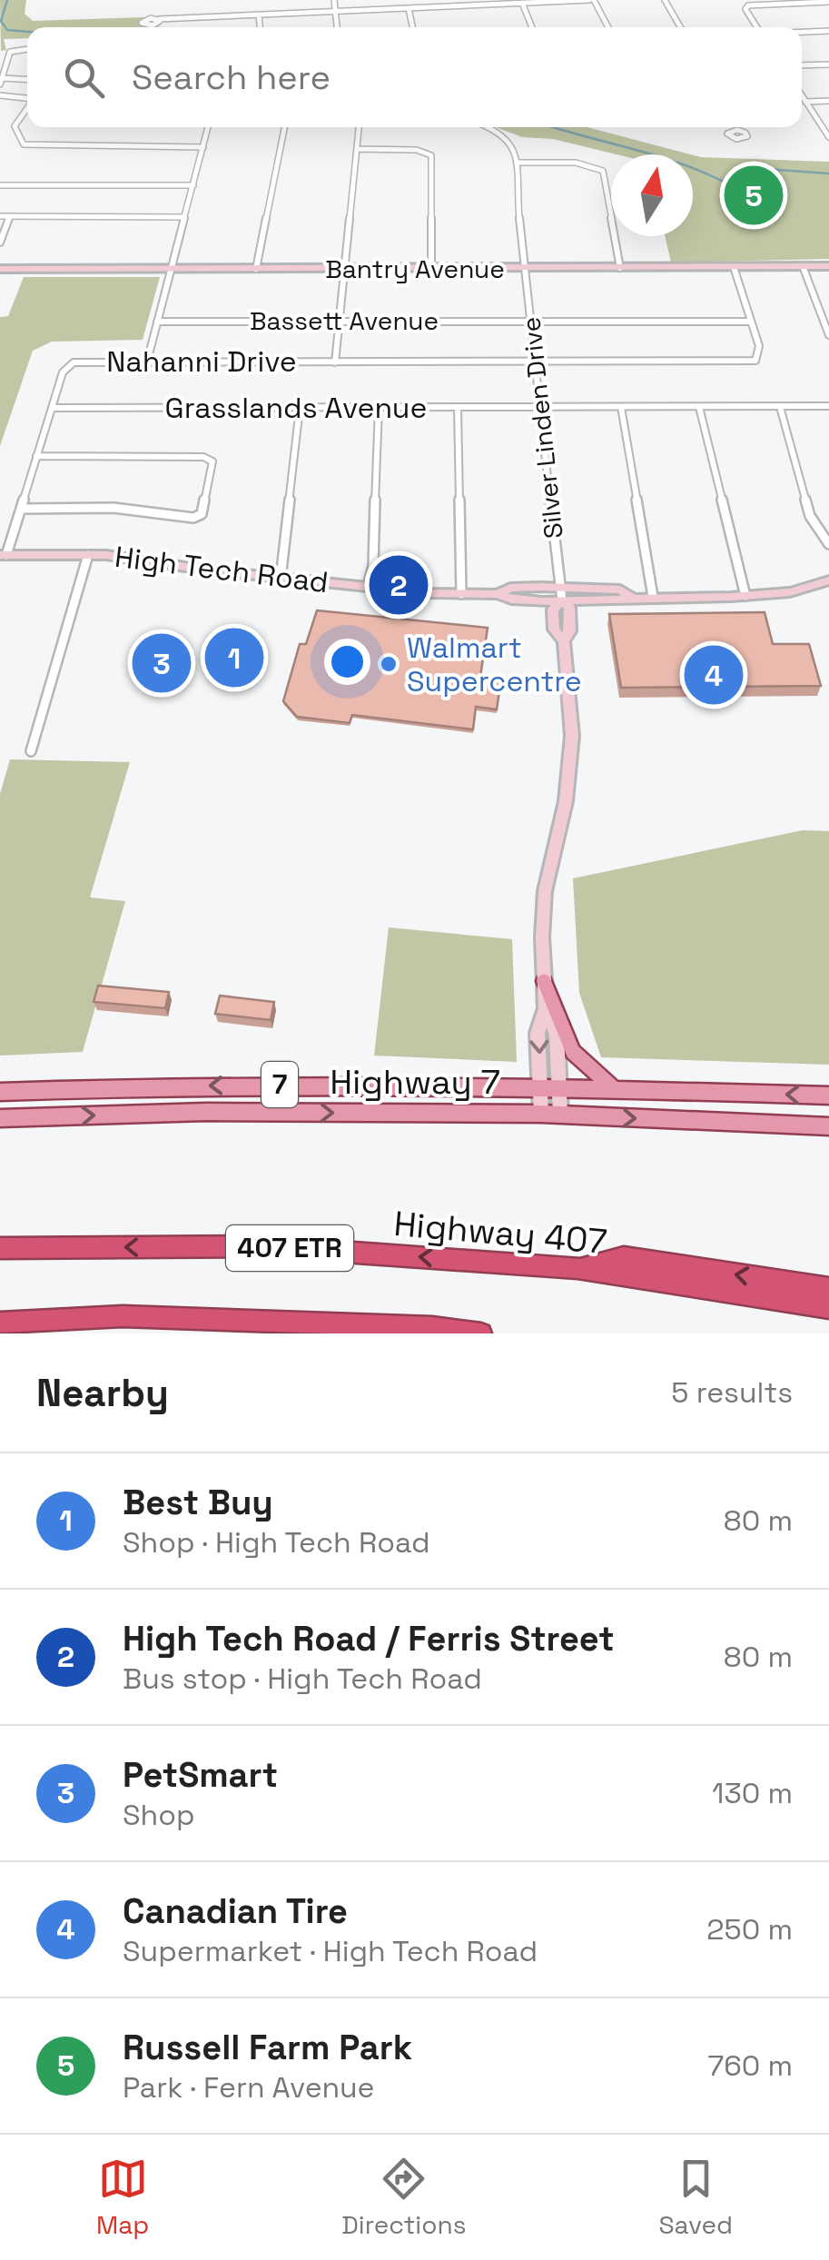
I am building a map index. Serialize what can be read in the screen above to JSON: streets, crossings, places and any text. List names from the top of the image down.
{
  "streets": {
    "highway": ["Highway 407", "407 ETR"],
    "main road": ["Highway 7", "7"],
    "street": [
      "Bantry Avenue",
      "Bassett Avenue",
      "Nahanni Drive",
      "Grasslands Avenue",
      "Silver Linden Drive",
      "High Tech Road"
    ]
  },
  "crossings": [
    ["Bantry Avenue", "Silver Linden Drive"],
    ["Bassett Avenue", "Silver Linden Drive"],
    ["Nahanni Drive", "Grasslands Avenue"],
    ["Nahanni Drive", "Silver Linden Drive"],
    ["Nahanni Drive", "High Tech Road"],
    ["Grasslands Avenue", "Silver Linden Drive"],
    ["Silver Linden Drive", "High Tech Road"],
    ["Silver Linden Drive", "Highway 7"]
  ],
  "places": ["Walmart Supercentre"],
  "north": "top",
  "page": {
    "search": "Search here",
    "pins": [
      "5",
      "2",
      "1",
      "3",
      "4"
    ],
    "heading": ["Nearby", "5 results"],
    "list": [
      {
        "mark": "1",
        "name": "Best Buy",
        "note": "Shop · High Tech Road",
        "value": "80 m"
      },
      {
        "mark": "2",
        "name": "High Tech Road / Ferris Street",
        "note": "Bus stop · High Tech Road",
        "value": "80 m"
      },
      {
        "mark": "3",
        "name": "PetSmart",
        "note": "Shop",
        "value": "130 m"
      },
      {
        "mark": "4",
        "name": "Canadian Tire",
        "note": "Supermarket · High Tech Road",
        "value": "250 m"
      },
      {
        "mark": "5",
        "name": "Russell Farm Park",
        "note": "Park · Fern Avenue",
        "value": "760 m"
      }
    ],
    "nav": ["Map", "Directions", "Saved"]
  }
}
